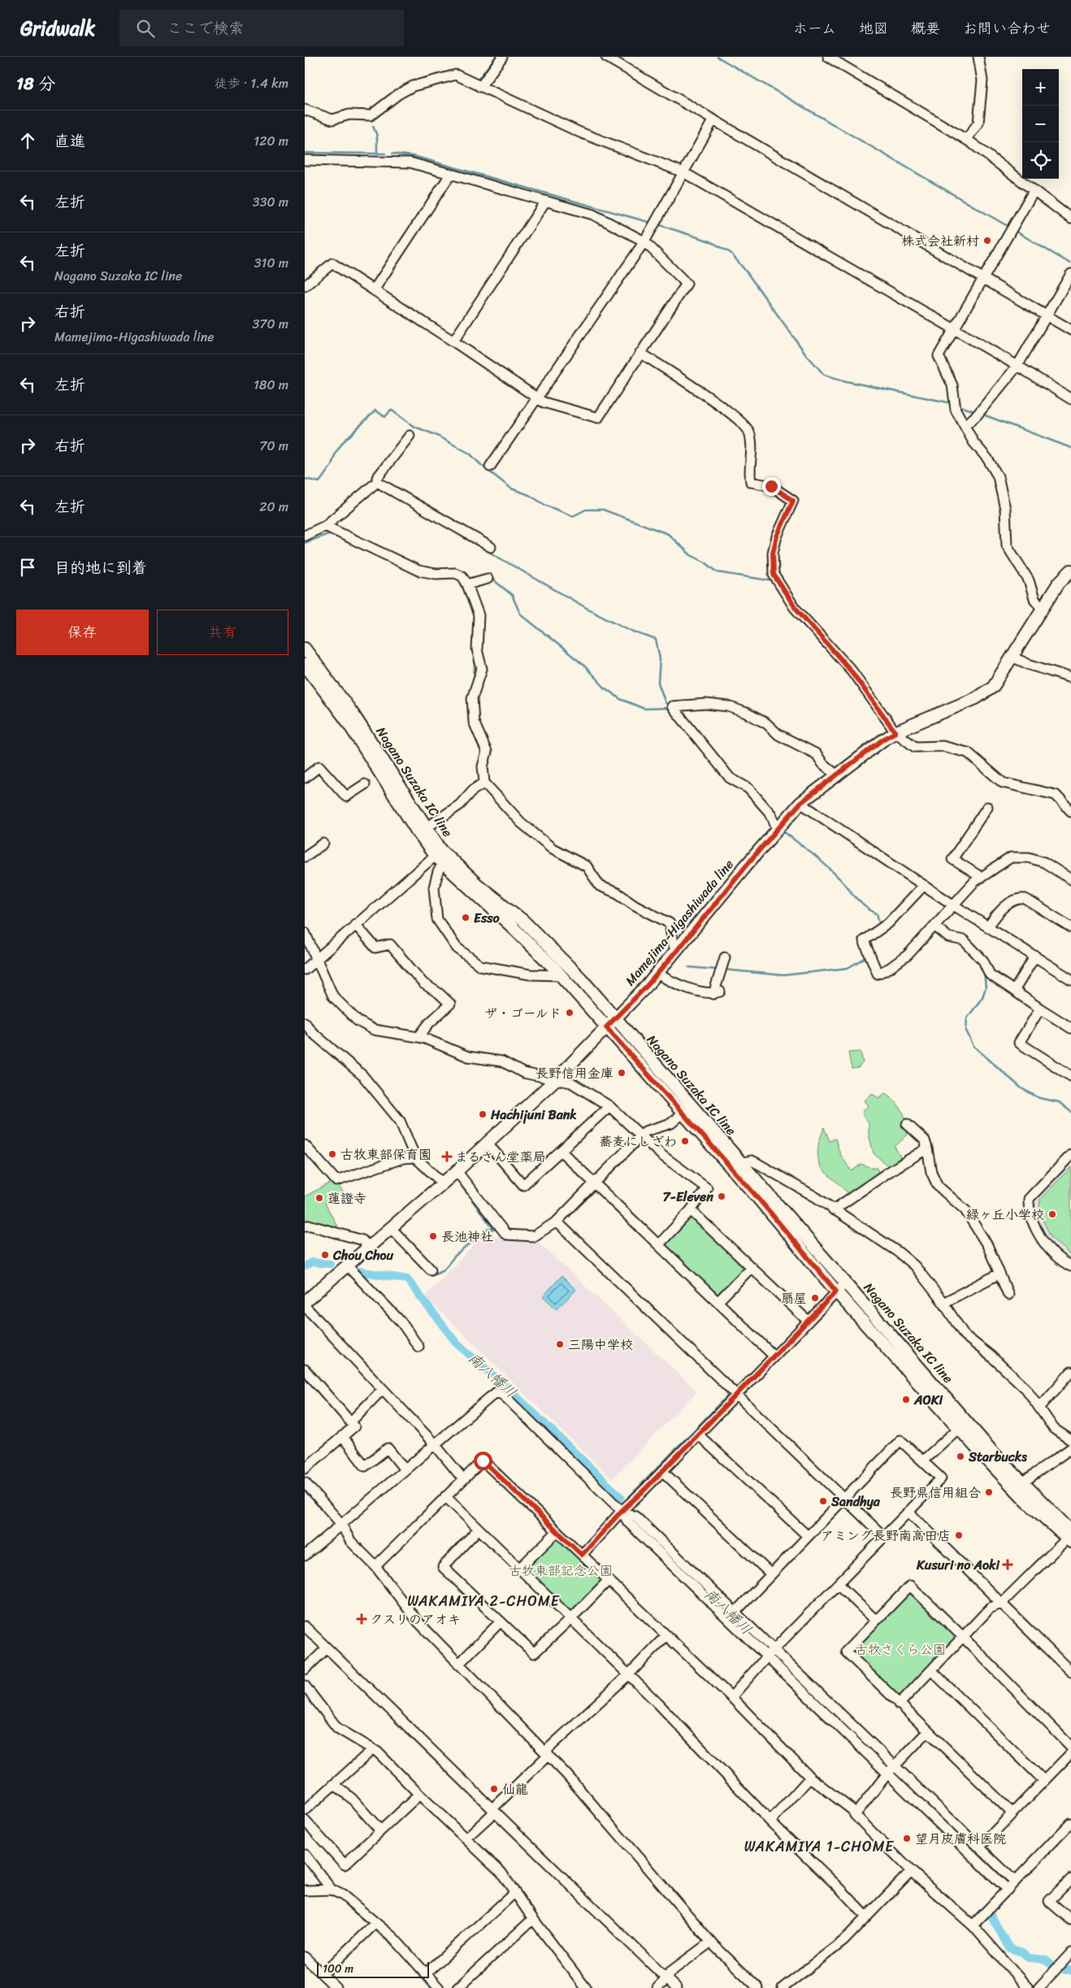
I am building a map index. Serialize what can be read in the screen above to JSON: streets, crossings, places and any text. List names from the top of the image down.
{
  "streets": {
    "main road": ["Nagano Suzaka IC line", "Mamejima-Higashiwada line"]
  },
  "crossings": [
    ["Nagano Suzaka IC line", "Mamejima-Higashiwada line"]
  ],
  "districts": ["WAKAMIYA 2-CHOME", "WAKAMIYA 1-CHOME"],
  "water": ["南八幡川"],
  "parks": ["古牧東部記念公園", "古牧さくら公園"],
  "places": {
    "other": [
      "株式会社新村",
      "Esso",
      "ザ・ゴールド",
      "長野信用金庫",
      "Hachijuni Bank",
      "蕎麦にしざわ",
      "古牧東部保育園",
      "7-Eleven",
      "蓮證寺",
      "緑ヶ丘小学校",
      "長池神社",
      "Chou Chou",
      "扇屋",
      "三陽中学校",
      "AOKI",
      "Starbucks",
      "長野県信用組合",
      "Sandhya",
      "アミング長野南高田店",
      "仙龍",
      "望月皮膚科医院"
    ],
    "health": ["まるさん堂薬局", "Kusuri no Aoki", "クスリのアオキ"]
  },
  "scale_bar": "100 m",
  "page": {
    "header": "Gridwalk",
    "search": "ここで検索",
    "nav": [
      "ホーム",
      "地図",
      "概要",
      "お問い合わせ"
    ],
    "heading": ["18 分", "徒歩 · 1.4 km"],
    "map_buttons": ["+", "−"],
    "list": [
      ["直進", "120 m"],
      ["左折", "330 m"],
      ["左折", "Nagano Suzaka IC line", "310 m"],
      ["右折", "Mamejima-Higashiwada line", "370 m"],
      ["左折", "180 m"],
      ["右折", "70 m"],
      ["左折", "20 m"],
      "目的地に到着"
    ],
    "buttons": ["保存", "共有"],
    "scale": "100 m"
  }
}
